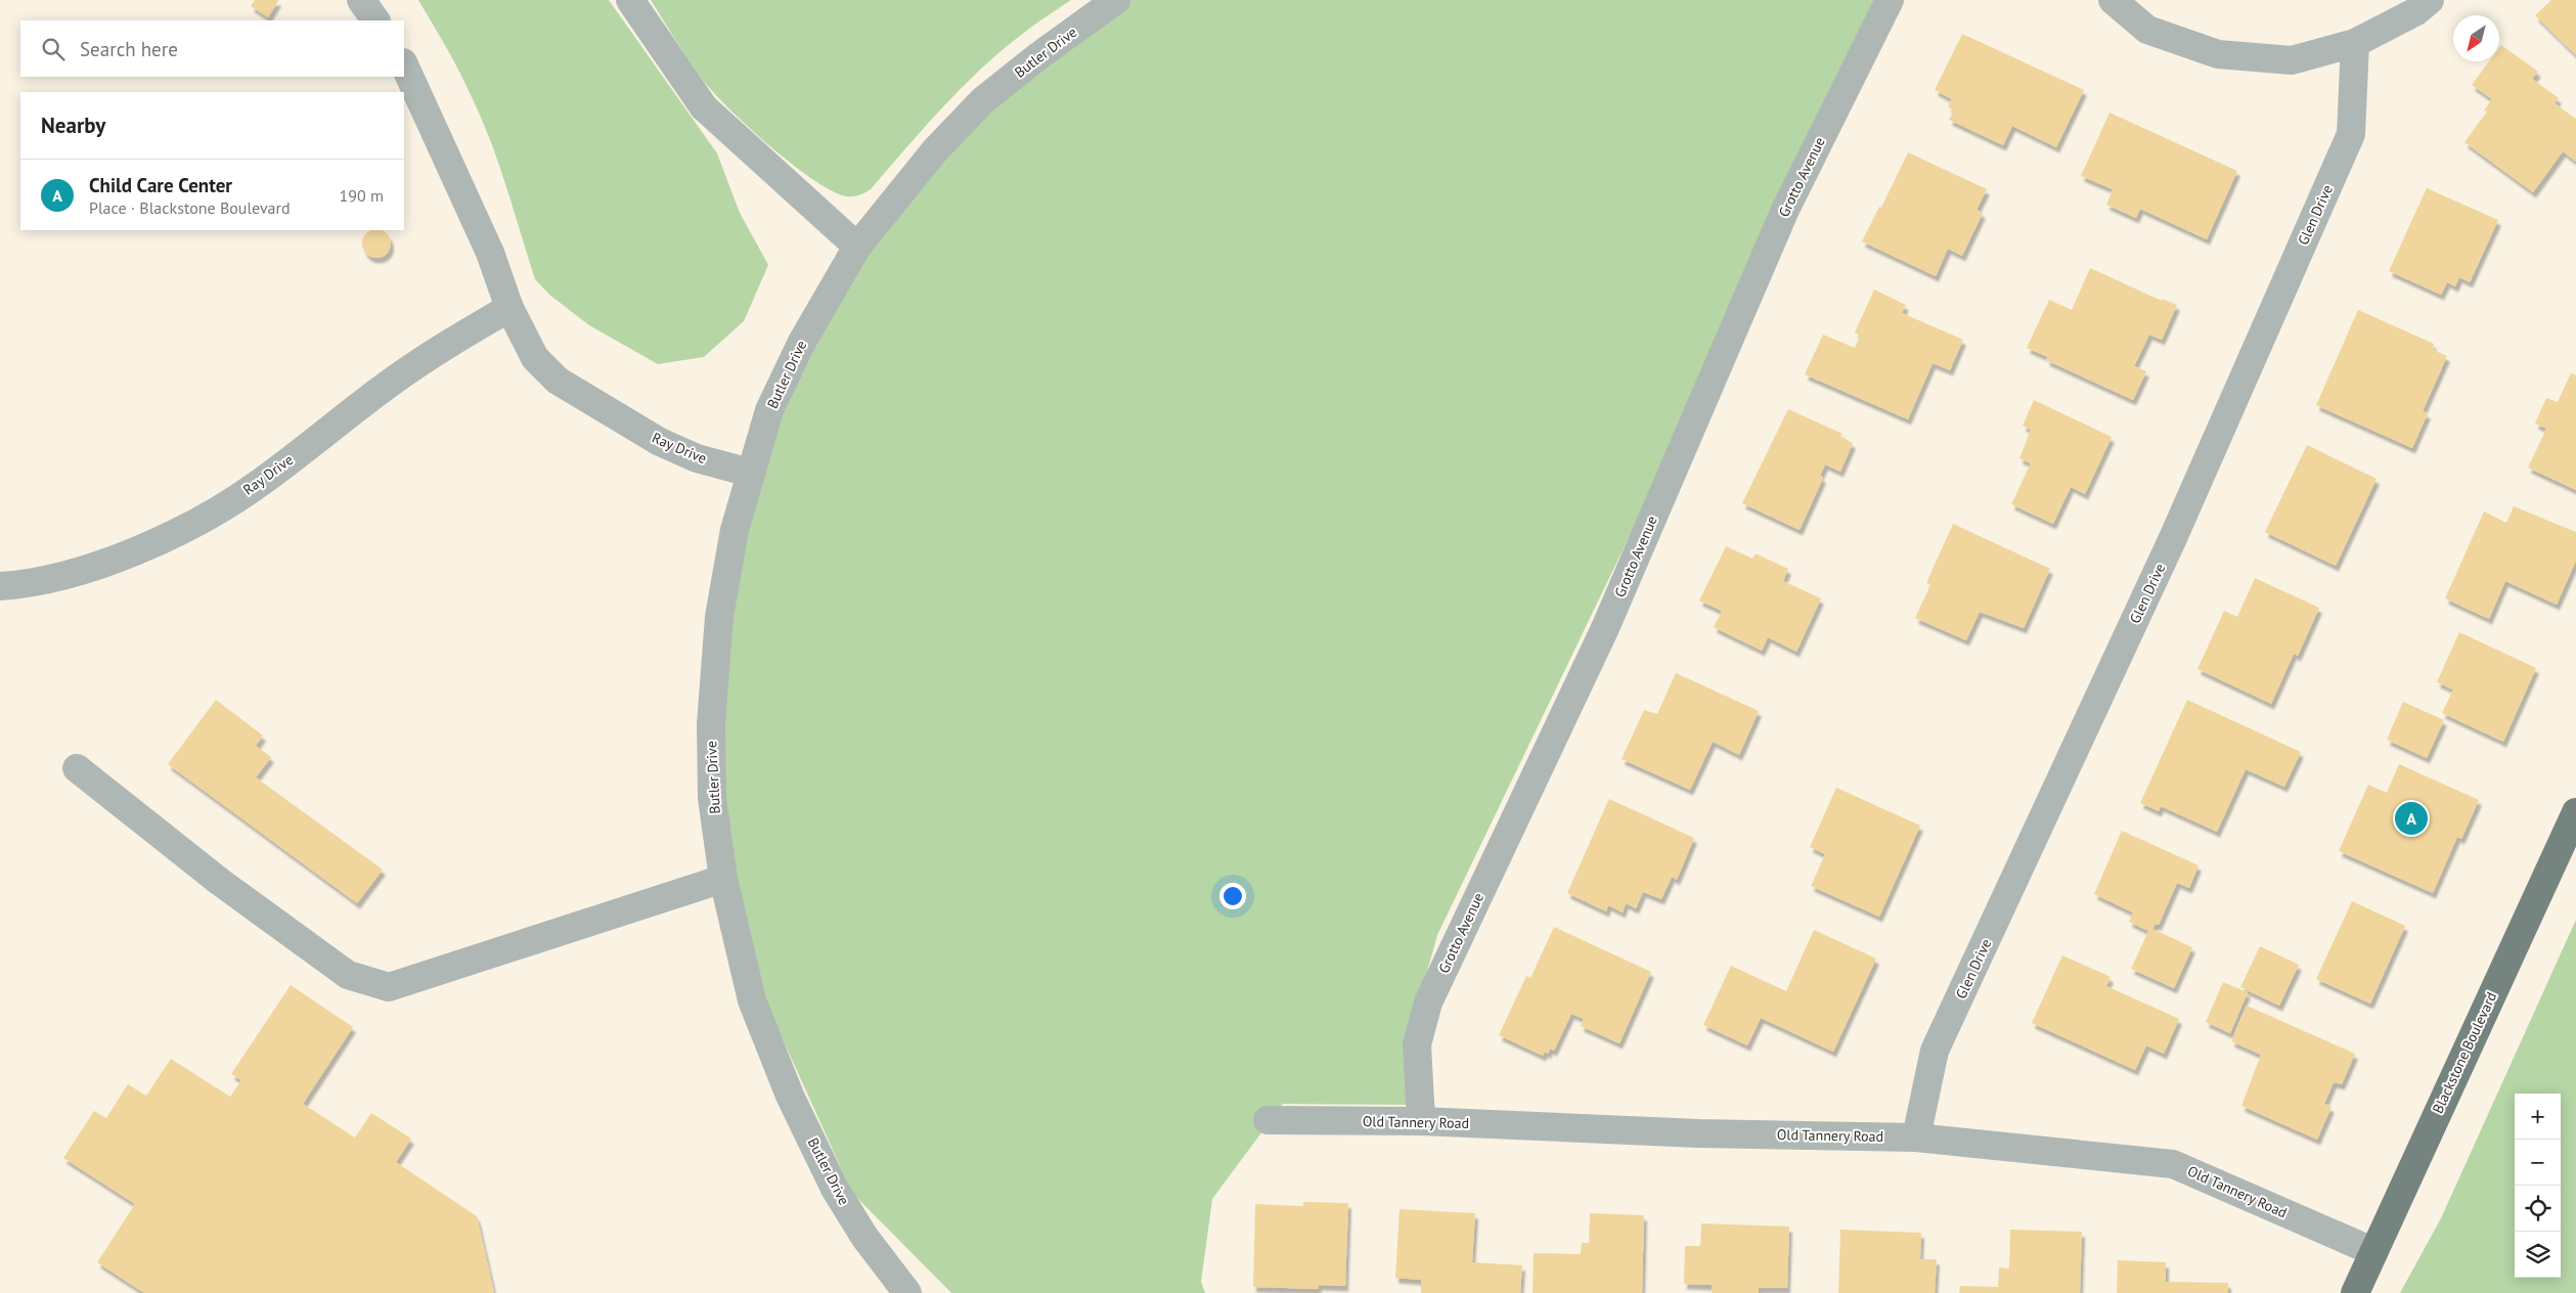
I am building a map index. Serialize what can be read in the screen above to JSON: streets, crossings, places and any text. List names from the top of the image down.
{
  "streets": {
    "main road": ["Blackstone Boulevard"],
    "street": [
      "Butler Drive",
      "Grotto Avenue",
      "Glen Drive",
      "Ray Drive",
      "Old Tannery Road"
    ]
  },
  "crossings": [
    ["Butler Drive", "Ray Drive"],
    ["Grotto Avenue", "Old Tannery Road"],
    ["Glen Drive", "Old Tannery Road"],
    ["Blackstone Boulevard", "Old Tannery Road"]
  ],
  "north": "bottom left",
  "page": {
    "search": "Search here",
    "heading": "Nearby",
    "list": [
      {
        "mark": "A",
        "name": "Child Care Center",
        "note": "Place · Blackstone Boulevard",
        "value": "190 m"
      }
    ],
    "pins": "A",
    "map_buttons": ["+", "−"]
  }
}
